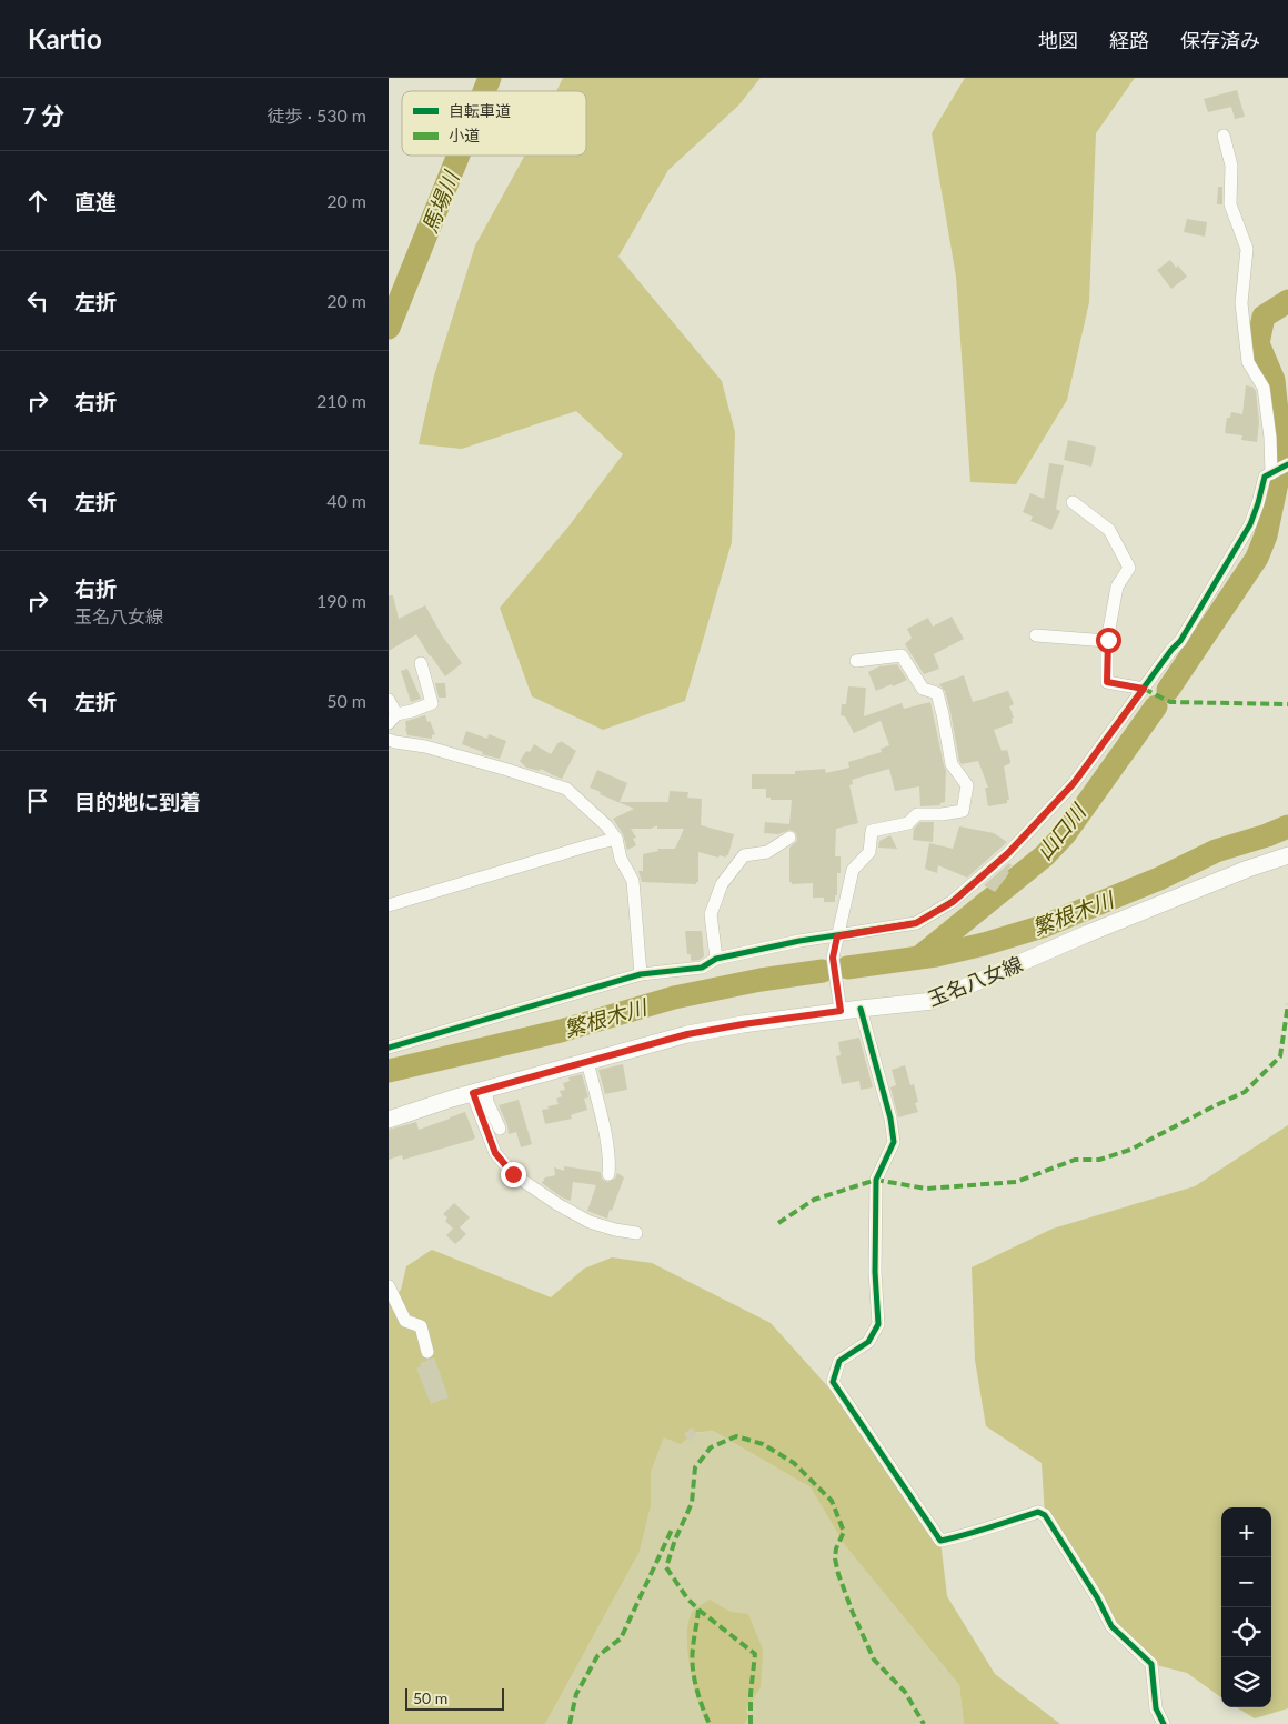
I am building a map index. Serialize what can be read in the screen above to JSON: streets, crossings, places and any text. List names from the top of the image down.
{
  "streets": {
    "main road": ["玉名八女線"]
  },
  "water": ["馬場川", "山口川", "繁根木川"],
  "legend": ["自転車道", "小道"],
  "scale_bar": "50 m",
  "page": {
    "header": "Kartio",
    "nav": ["地図", "経路", "保存済み"],
    "heading": ["7 分", "徒歩 · 530 m"],
    "list": [
      ["直進", "20 m"],
      ["左折", "20 m"],
      ["右折", "210 m"],
      ["左折", "40 m"],
      ["右折", "玉名八女線", "190 m"],
      ["左折", "50 m"],
      "目的地に到着"
    ],
    "map_buttons": ["+", "−"],
    "scale": "50 m"
  }
}
